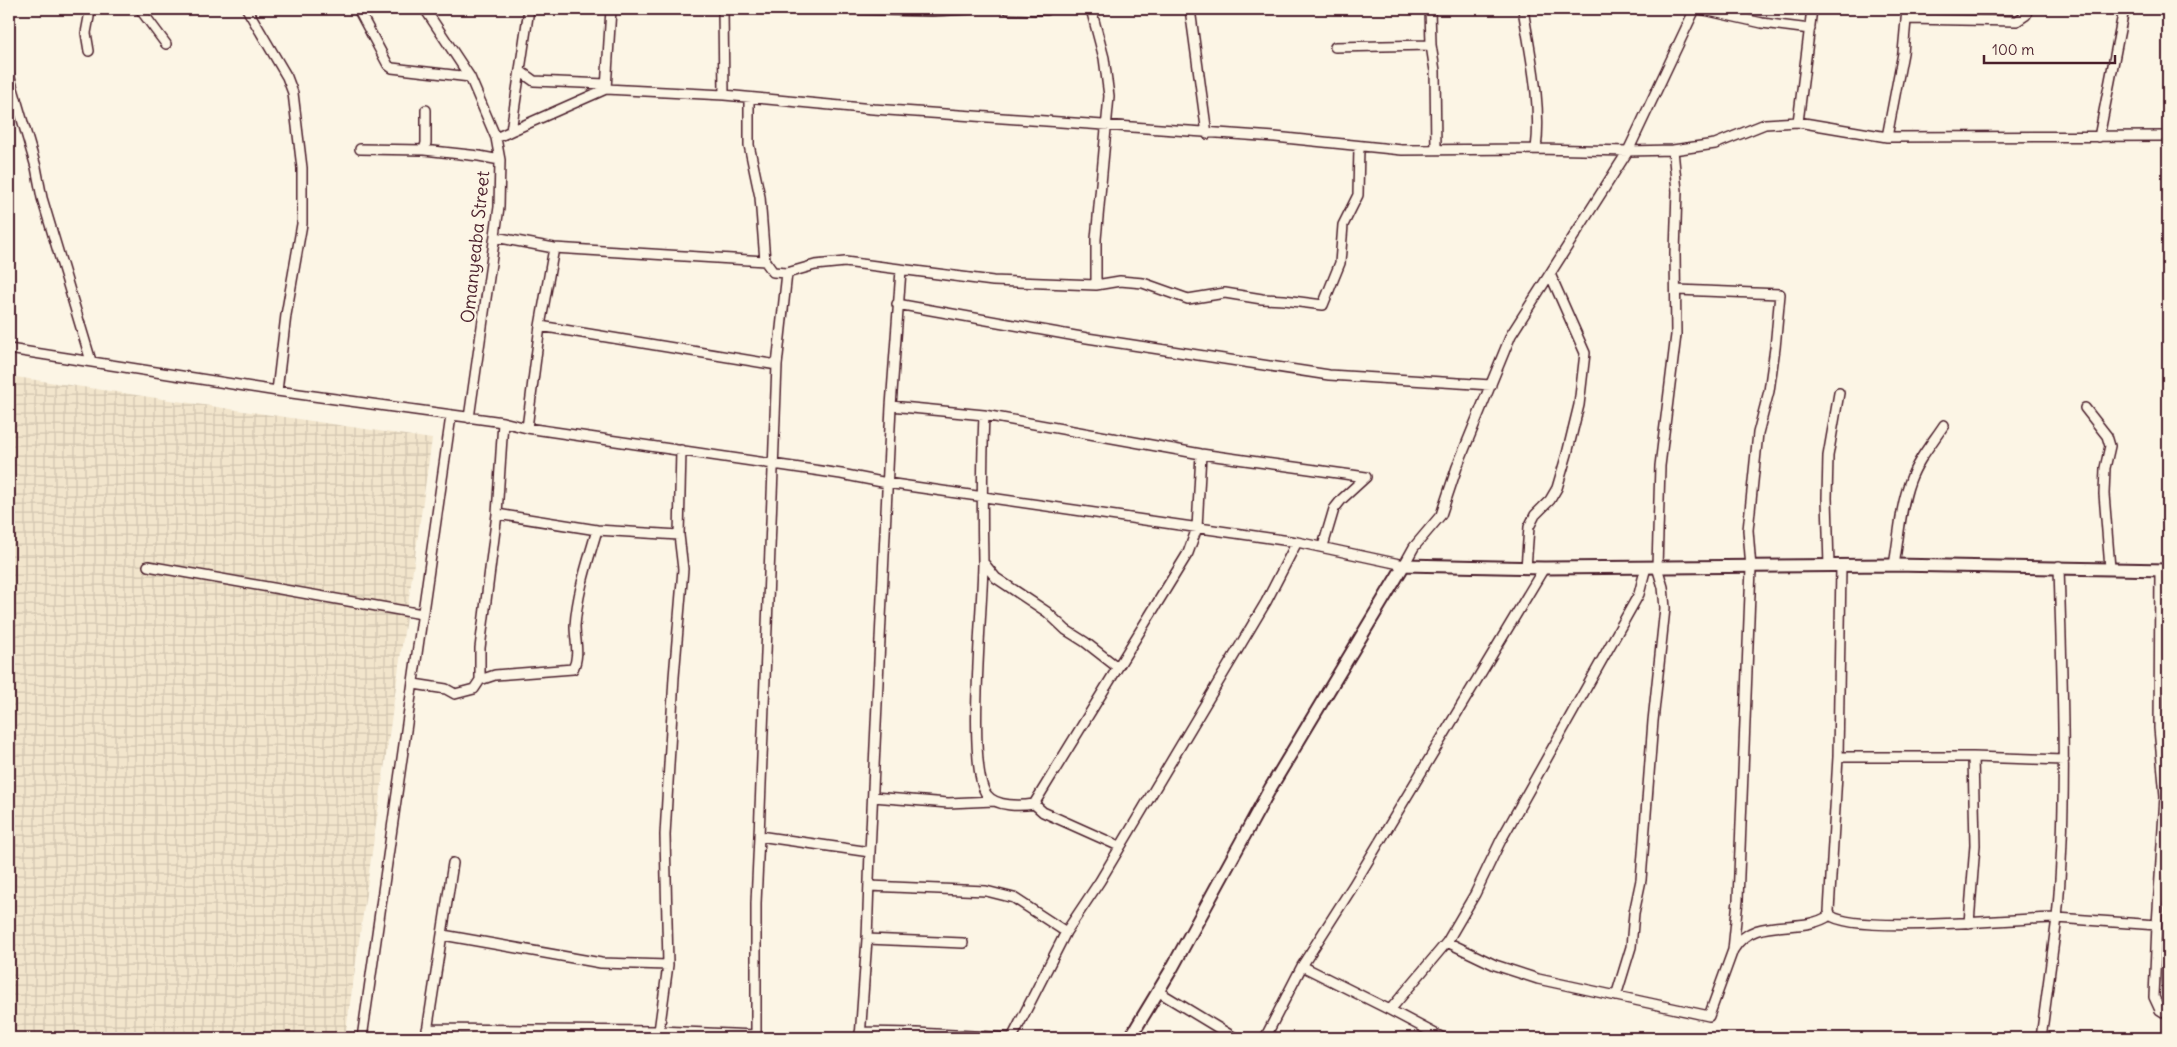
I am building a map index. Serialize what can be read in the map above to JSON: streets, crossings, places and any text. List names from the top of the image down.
{
  "streets": {
    "street": ["Omanyeaba Street"]
  },
  "scale_bar": "100 m"
}
